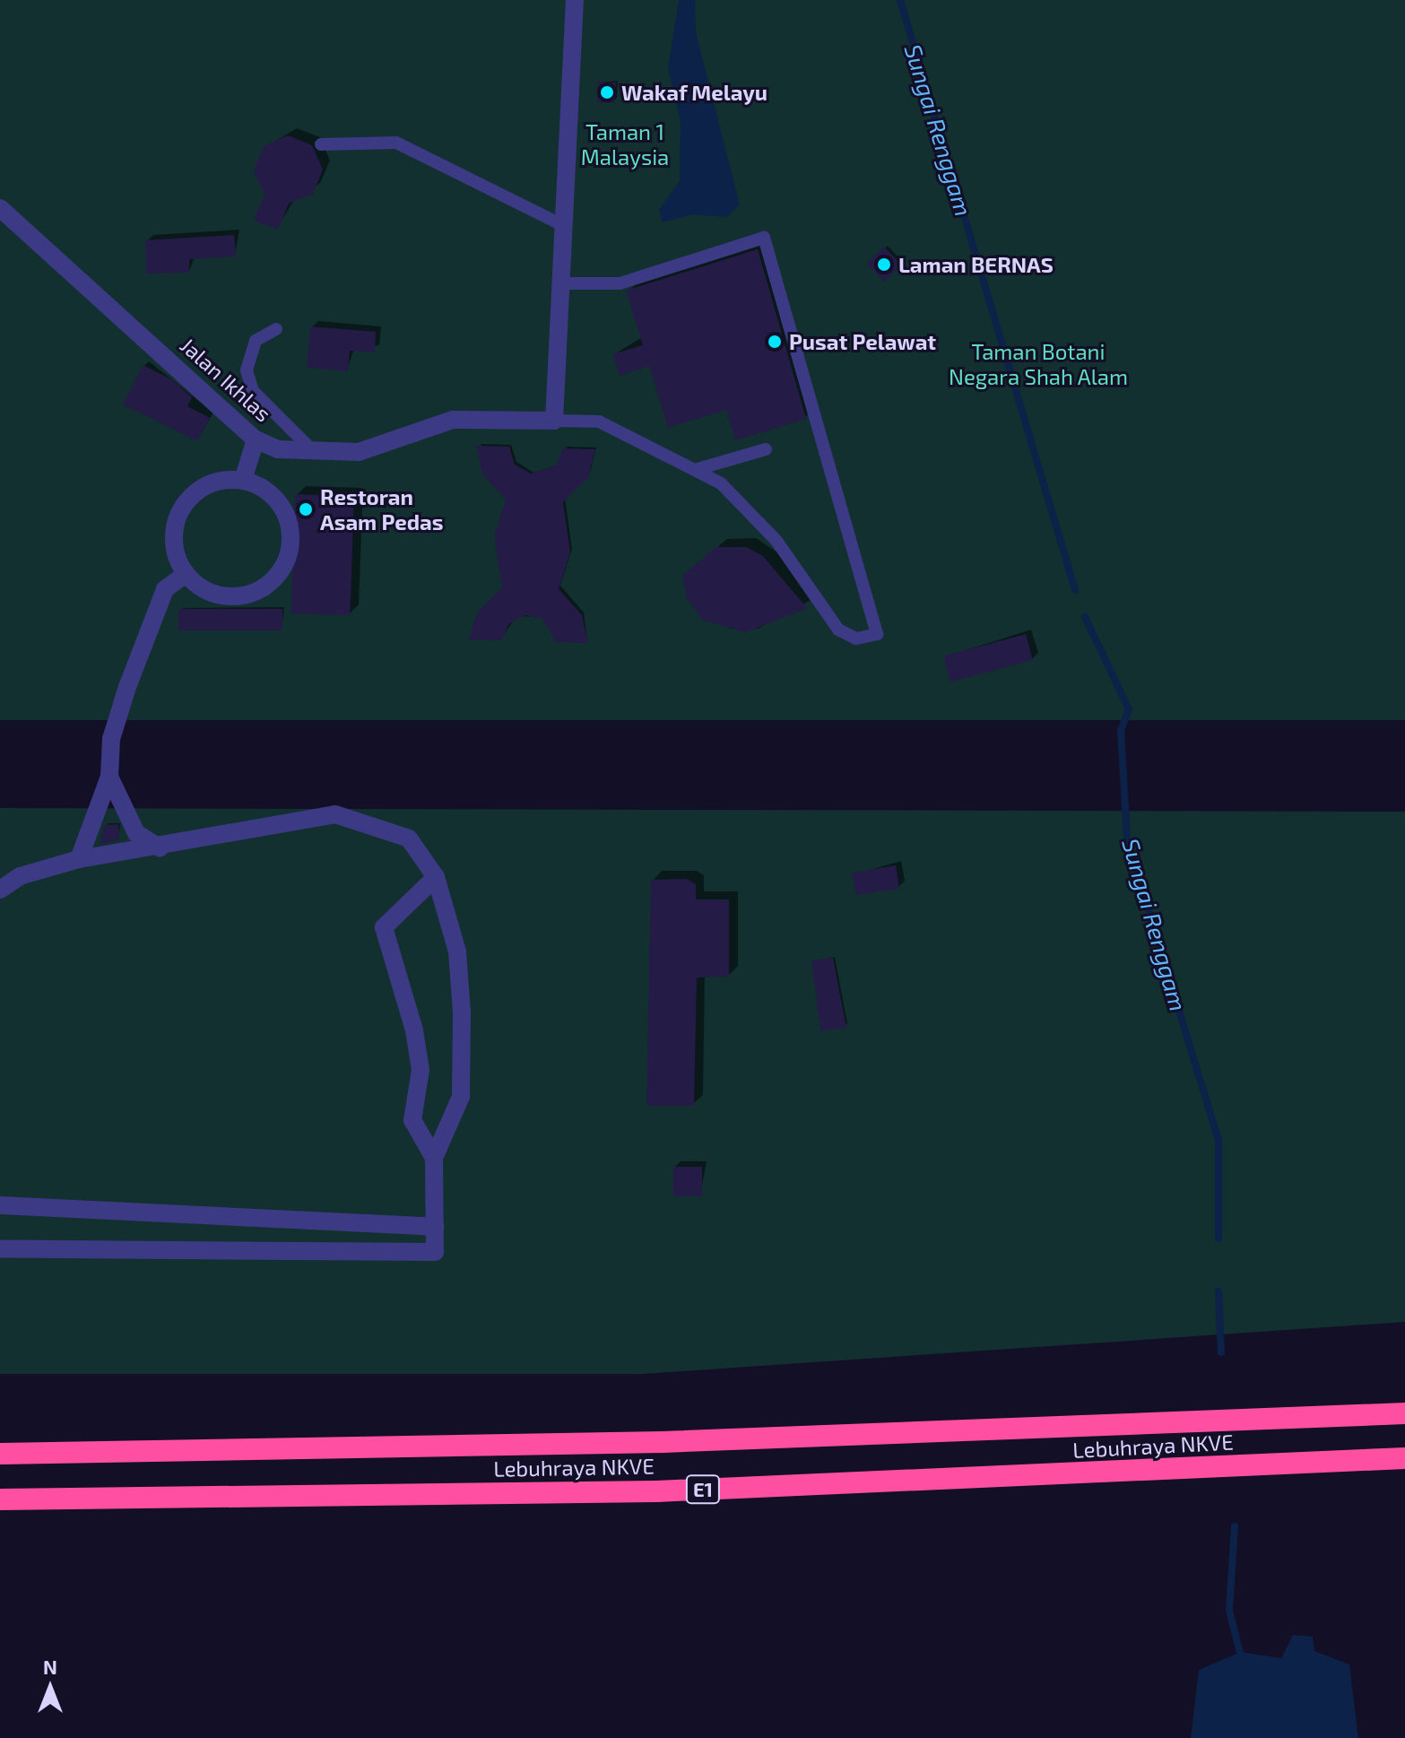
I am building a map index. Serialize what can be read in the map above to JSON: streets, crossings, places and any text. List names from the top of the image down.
{
  "streets": {
    "highway": ["Lebuhraya NKVE", "E1"],
    "street": ["Jalan Ikhlas"]
  },
  "water": ["Sungai Renggam"],
  "parks": ["Taman 1 Malaysia", "Taman Botani Negara Shah Alam"],
  "places": [
    "Wakaf Melayu",
    "Laman BERNAS",
    "Pusat Pelawat",
    "Restoran Asam Pedas"
  ],
  "north": "top"
}
